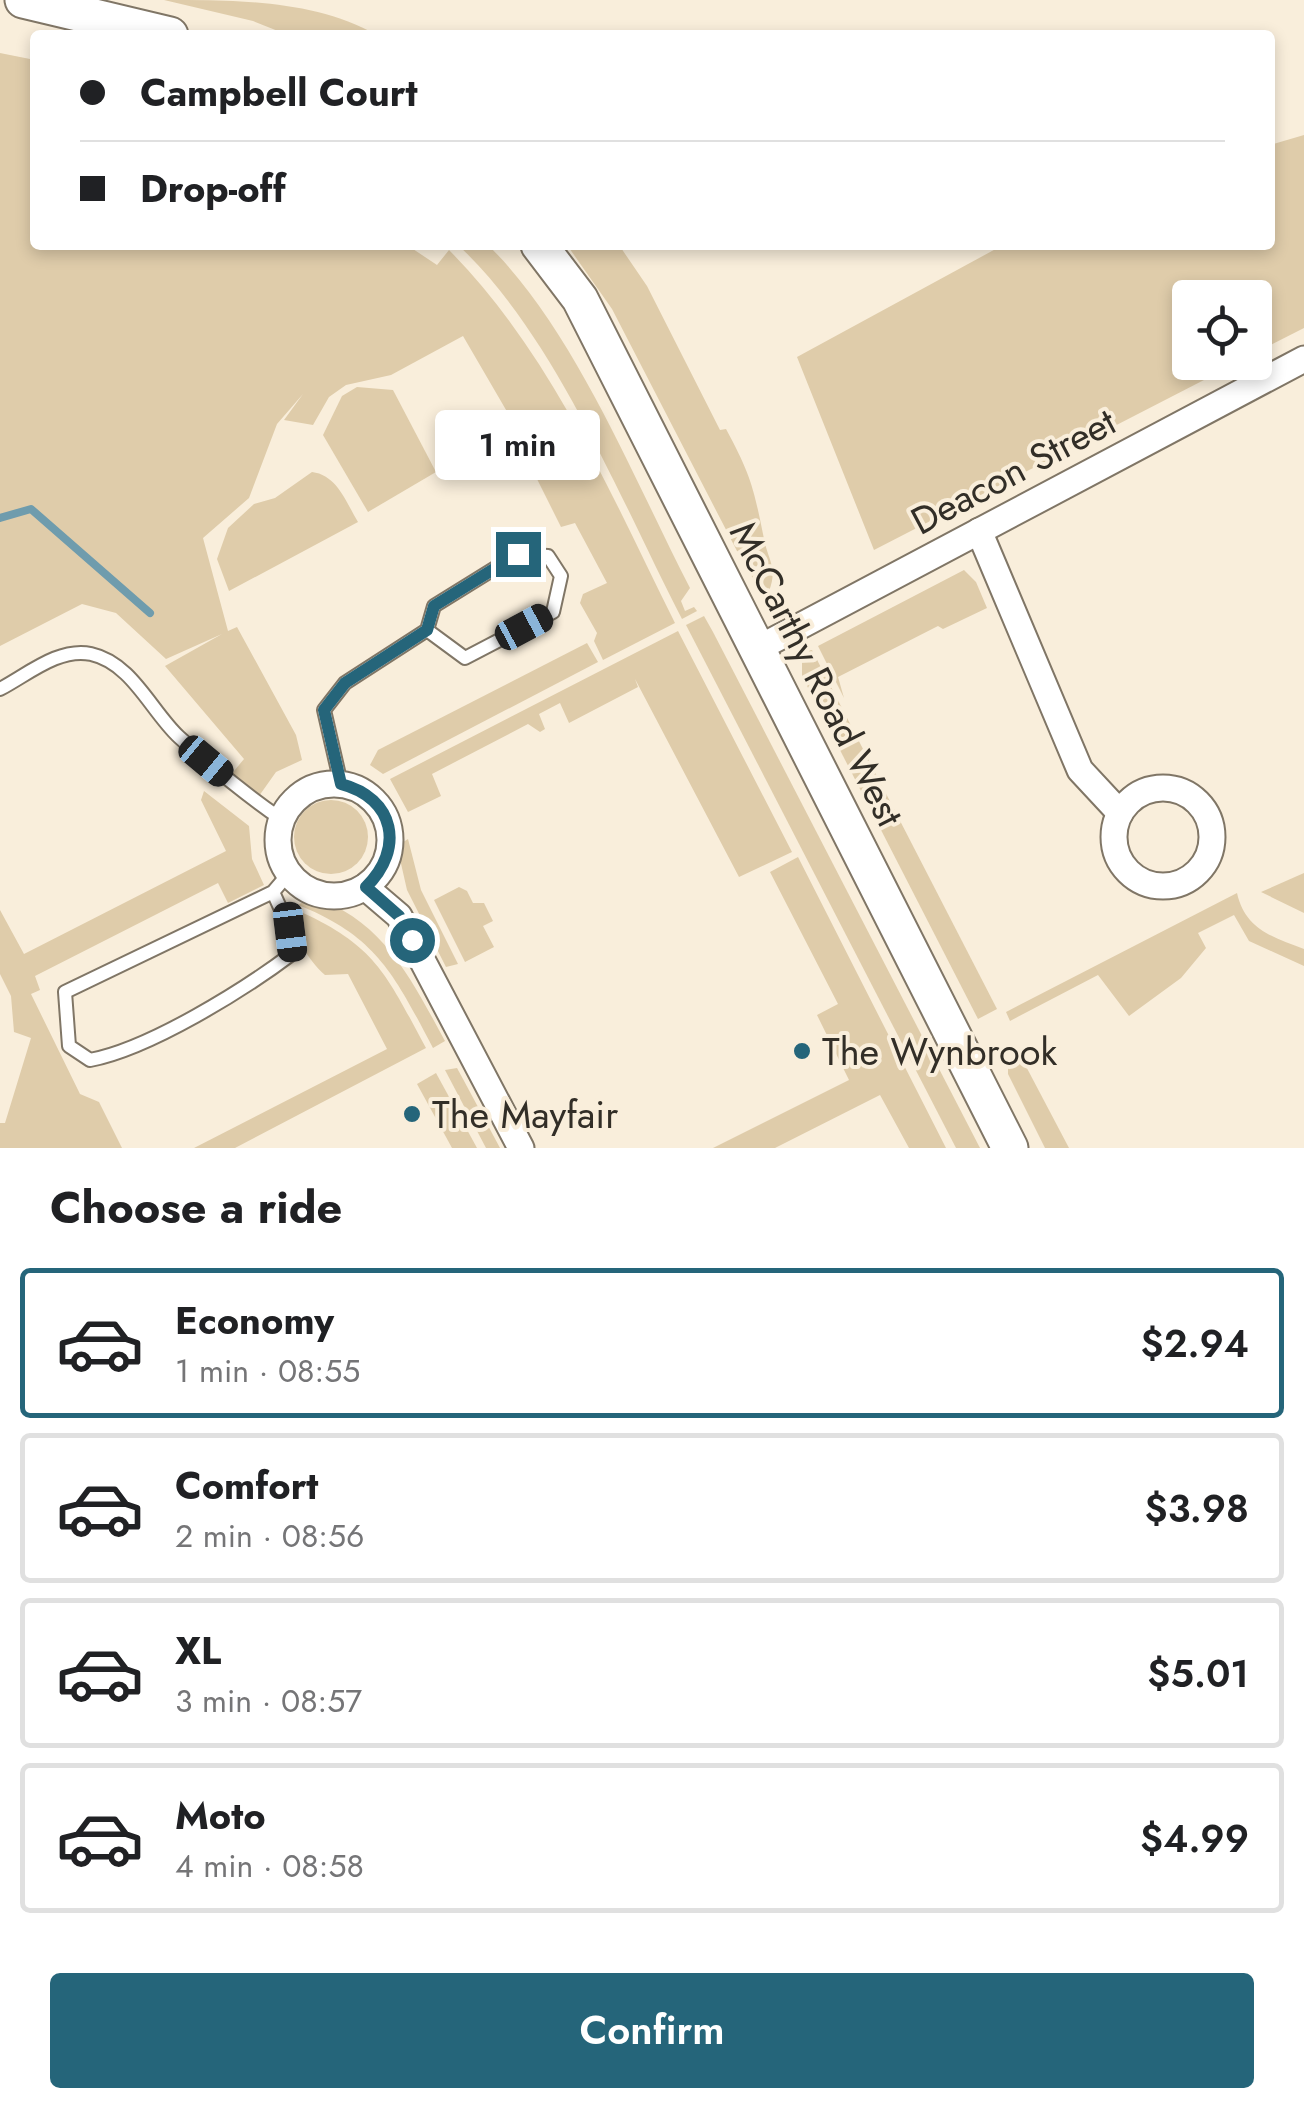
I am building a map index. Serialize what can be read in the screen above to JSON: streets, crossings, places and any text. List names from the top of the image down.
{
  "streets": {
    "street": ["Deacon Street", "McCarthy Road West"]
  },
  "crossings": [
    ["Deacon Street", "McCarthy Road West"]
  ],
  "places": ["The Wynbrook", "The Mayfair"],
  "page": {
    "banner": ["Campbell Court", "Drop-off"],
    "bubble": "1 min",
    "heading": "Choose a ride",
    "list": [
      {
        "name": "Economy",
        "note": "1 min · 08:55",
        "value": "$2.94"
      },
      {
        "name": "Comfort",
        "note": "2 min · 08:56",
        "value": "$3.98"
      },
      {
        "name": "XL",
        "note": "3 min · 08:57",
        "value": "$5.01"
      },
      {
        "name": "Moto",
        "note": "4 min · 08:58",
        "value": "$4.99"
      }
    ],
    "buttons": "Confirm"
  }
}
